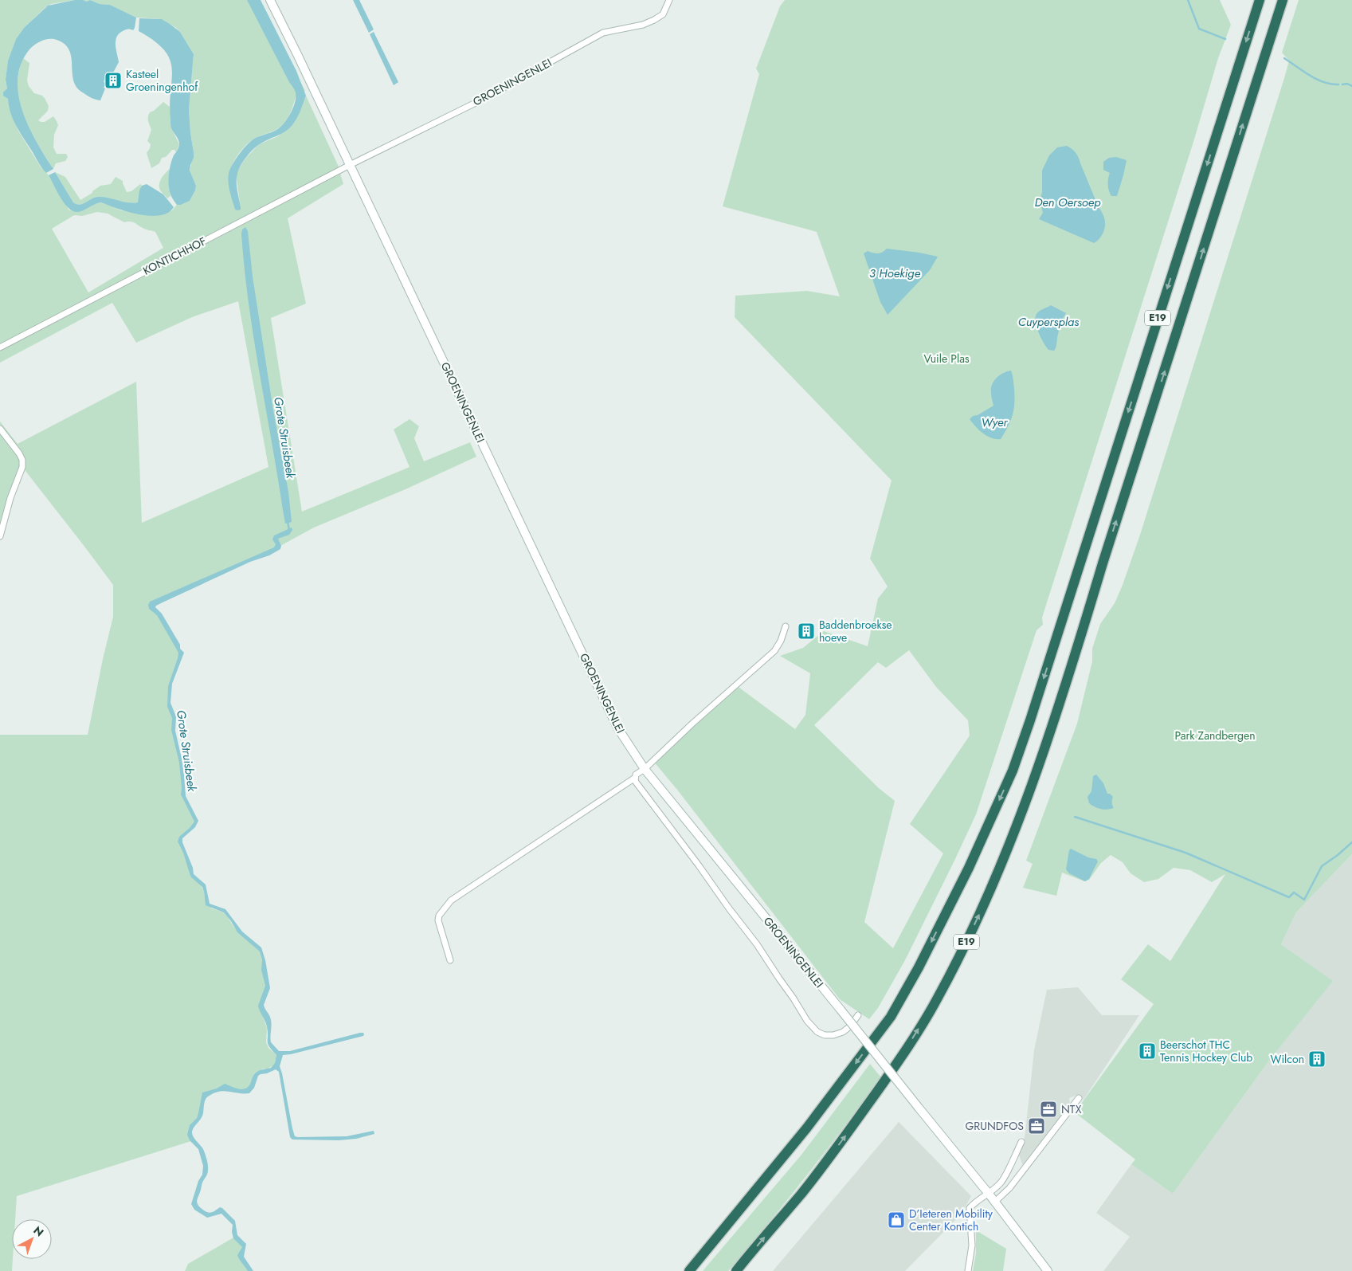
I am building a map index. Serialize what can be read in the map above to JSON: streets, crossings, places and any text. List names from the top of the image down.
{
  "streets": {
    "highway": ["E19"],
    "street": ["GROENINGENLEI", "KONTICHHOF"]
  },
  "crossings": [
    ["GROENINGENLEI", "KONTICHHOF"]
  ],
  "water": [
    "Den Oersoep",
    "3 Hoekige",
    "Cuypersplas",
    "Wyer",
    "Grote Struisbeek"
  ],
  "parks": ["Vuile Plas", "Park Zandbergen"],
  "places": {
    "building": [
      "Kasteel Groeningenhof",
      "Baddenbroekse hoeve",
      "Beerschot THC Tennis Hockey Club",
      "Wilcon"
    ],
    "office": ["NTX", "GRUNDFOS"],
    "shop": ["D’Ieteren Mobility Center Kontich"]
  },
  "north": "top right"
}
